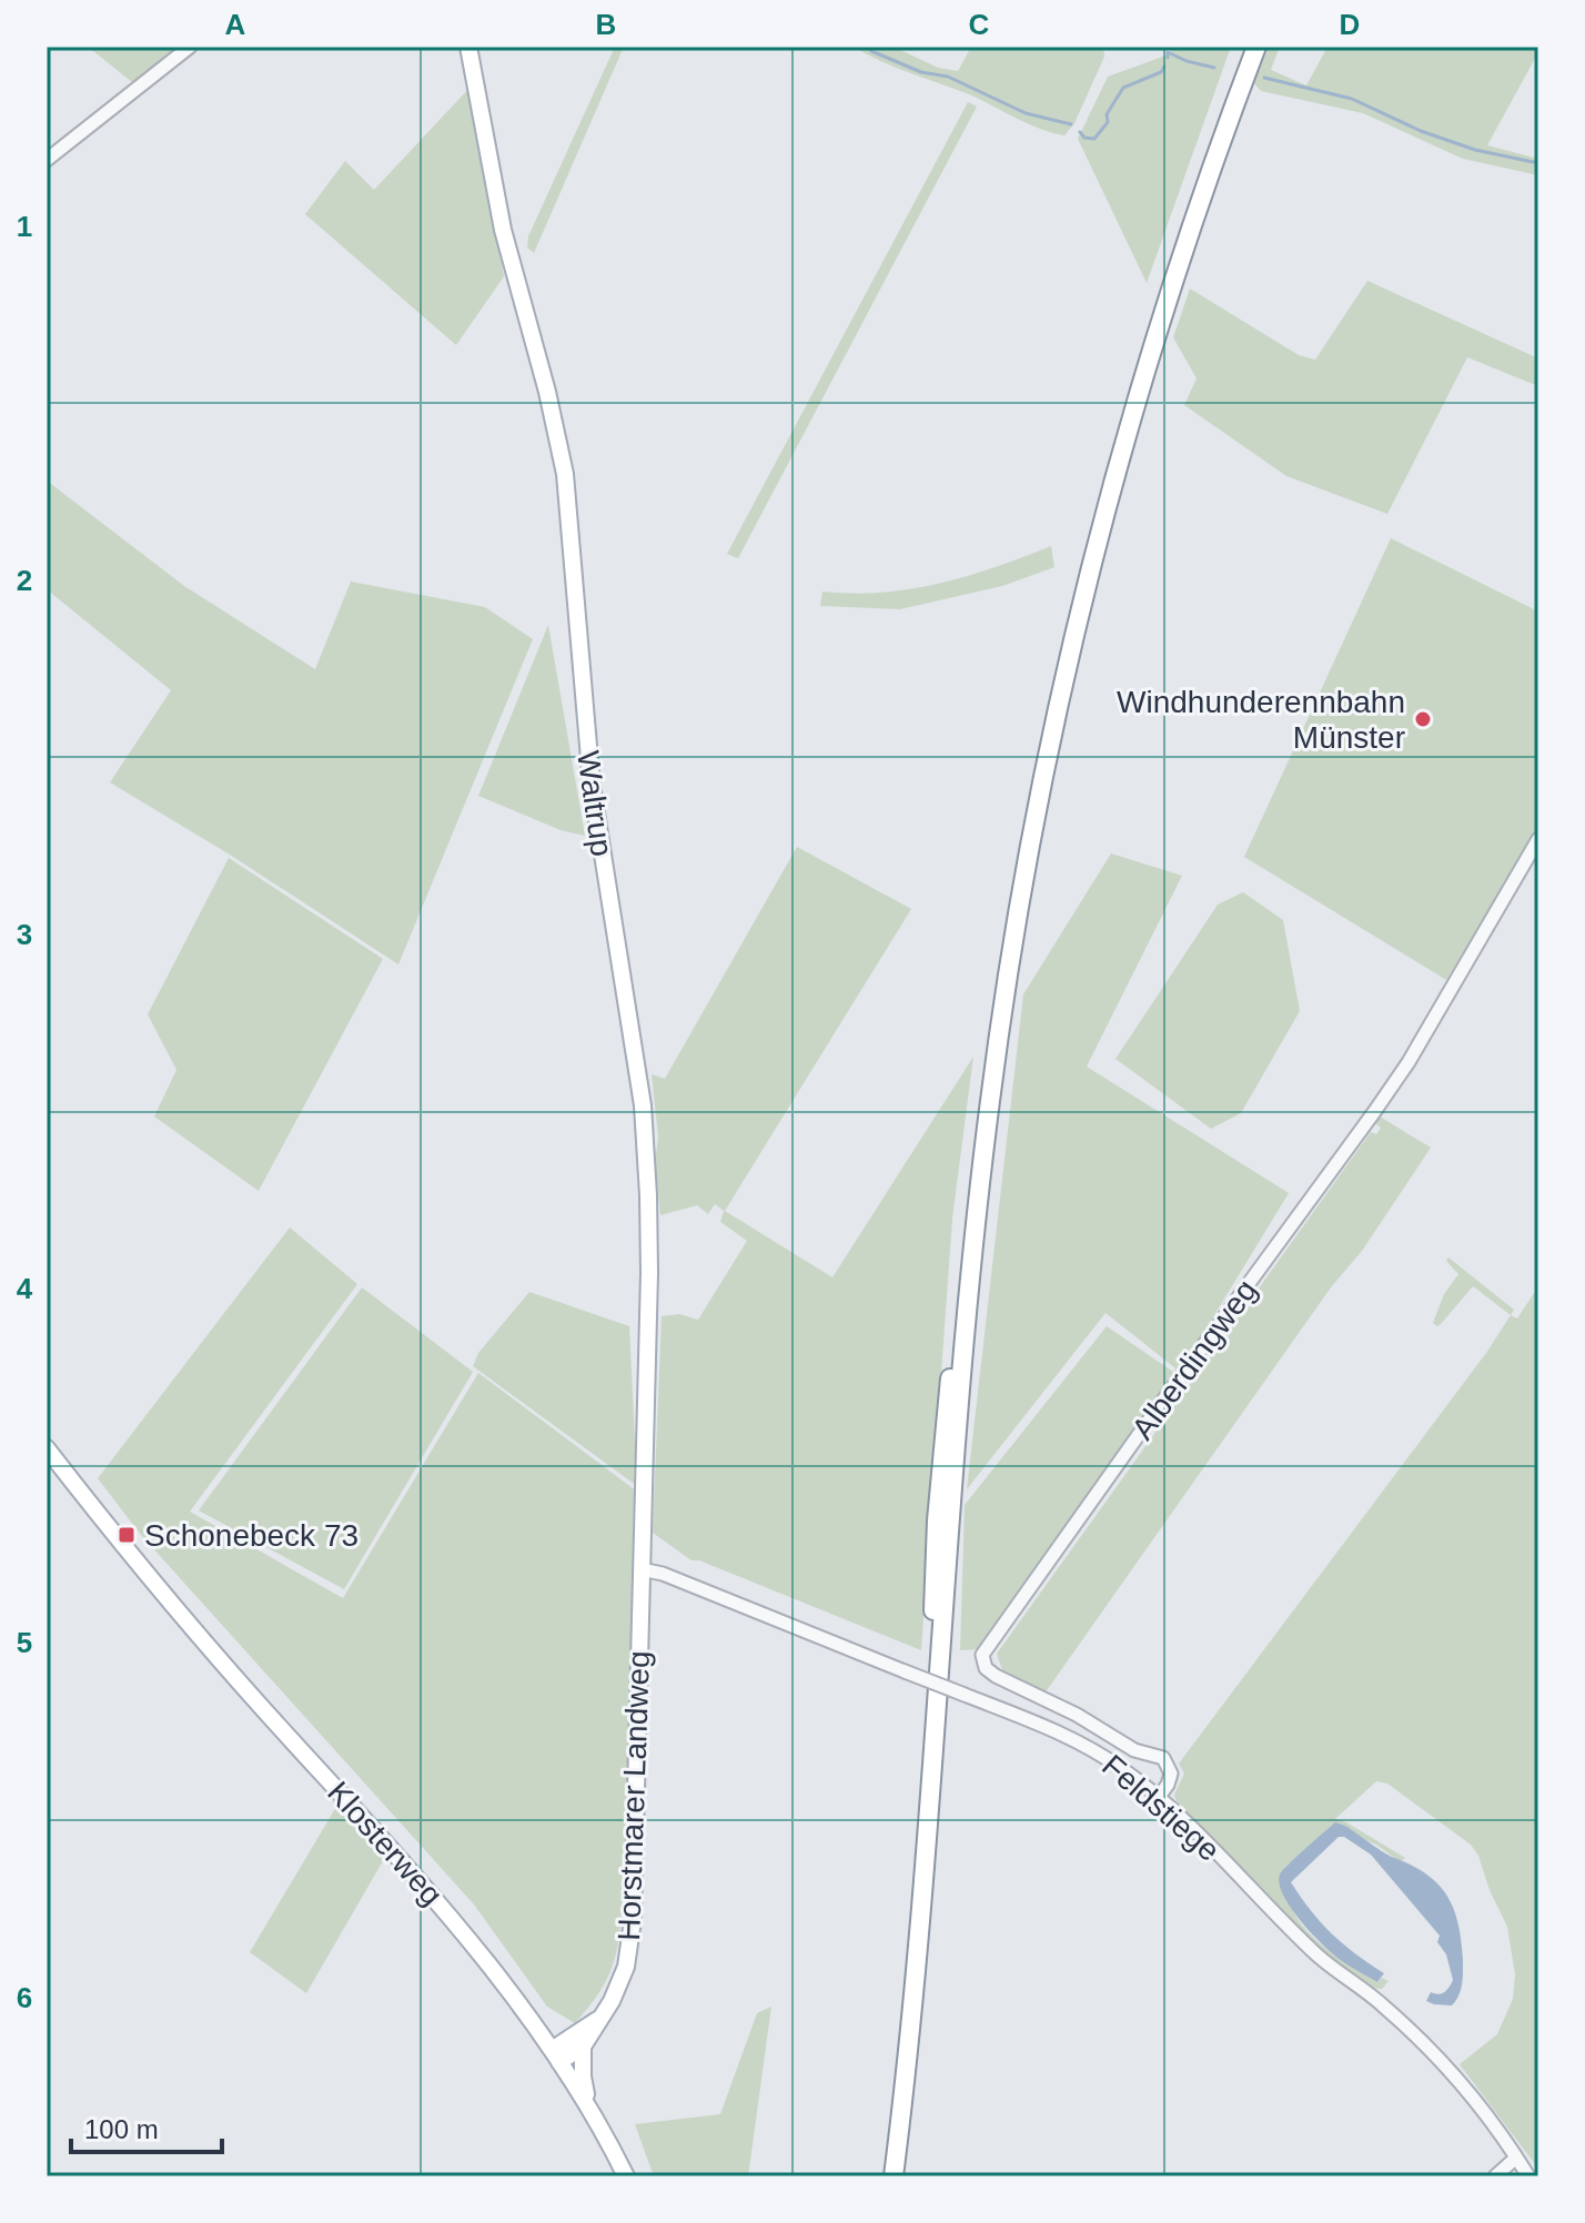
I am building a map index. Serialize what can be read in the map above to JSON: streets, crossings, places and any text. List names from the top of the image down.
{
  "streets": {
    "main road": ["Waltrup", "Horstmarer Landweg", "Klosterweg"],
    "street": ["Alberdingweg", "Feldstiege"]
  },
  "crossings": [
    ["Waltrup", "Horstmarer Landweg"],
    ["Waltrup", "Feldstiege"],
    ["Alberdingweg", "Feldstiege"],
    ["Horstmarer Landweg", "Feldstiege"],
    ["Horstmarer Landweg", "Klosterweg"]
  ],
  "places": {
    "other": ["Windhunderennbahn Münster"],
    "transit": ["Schonebeck 73"]
  },
  "scale_bar": "100 m",
  "grid": {
    "columns": [
      "A",
      "B",
      "C",
      "D"
    ],
    "rows": [
      "1",
      "2",
      "3",
      "4",
      "5",
      "6"
    ]
  }
}
